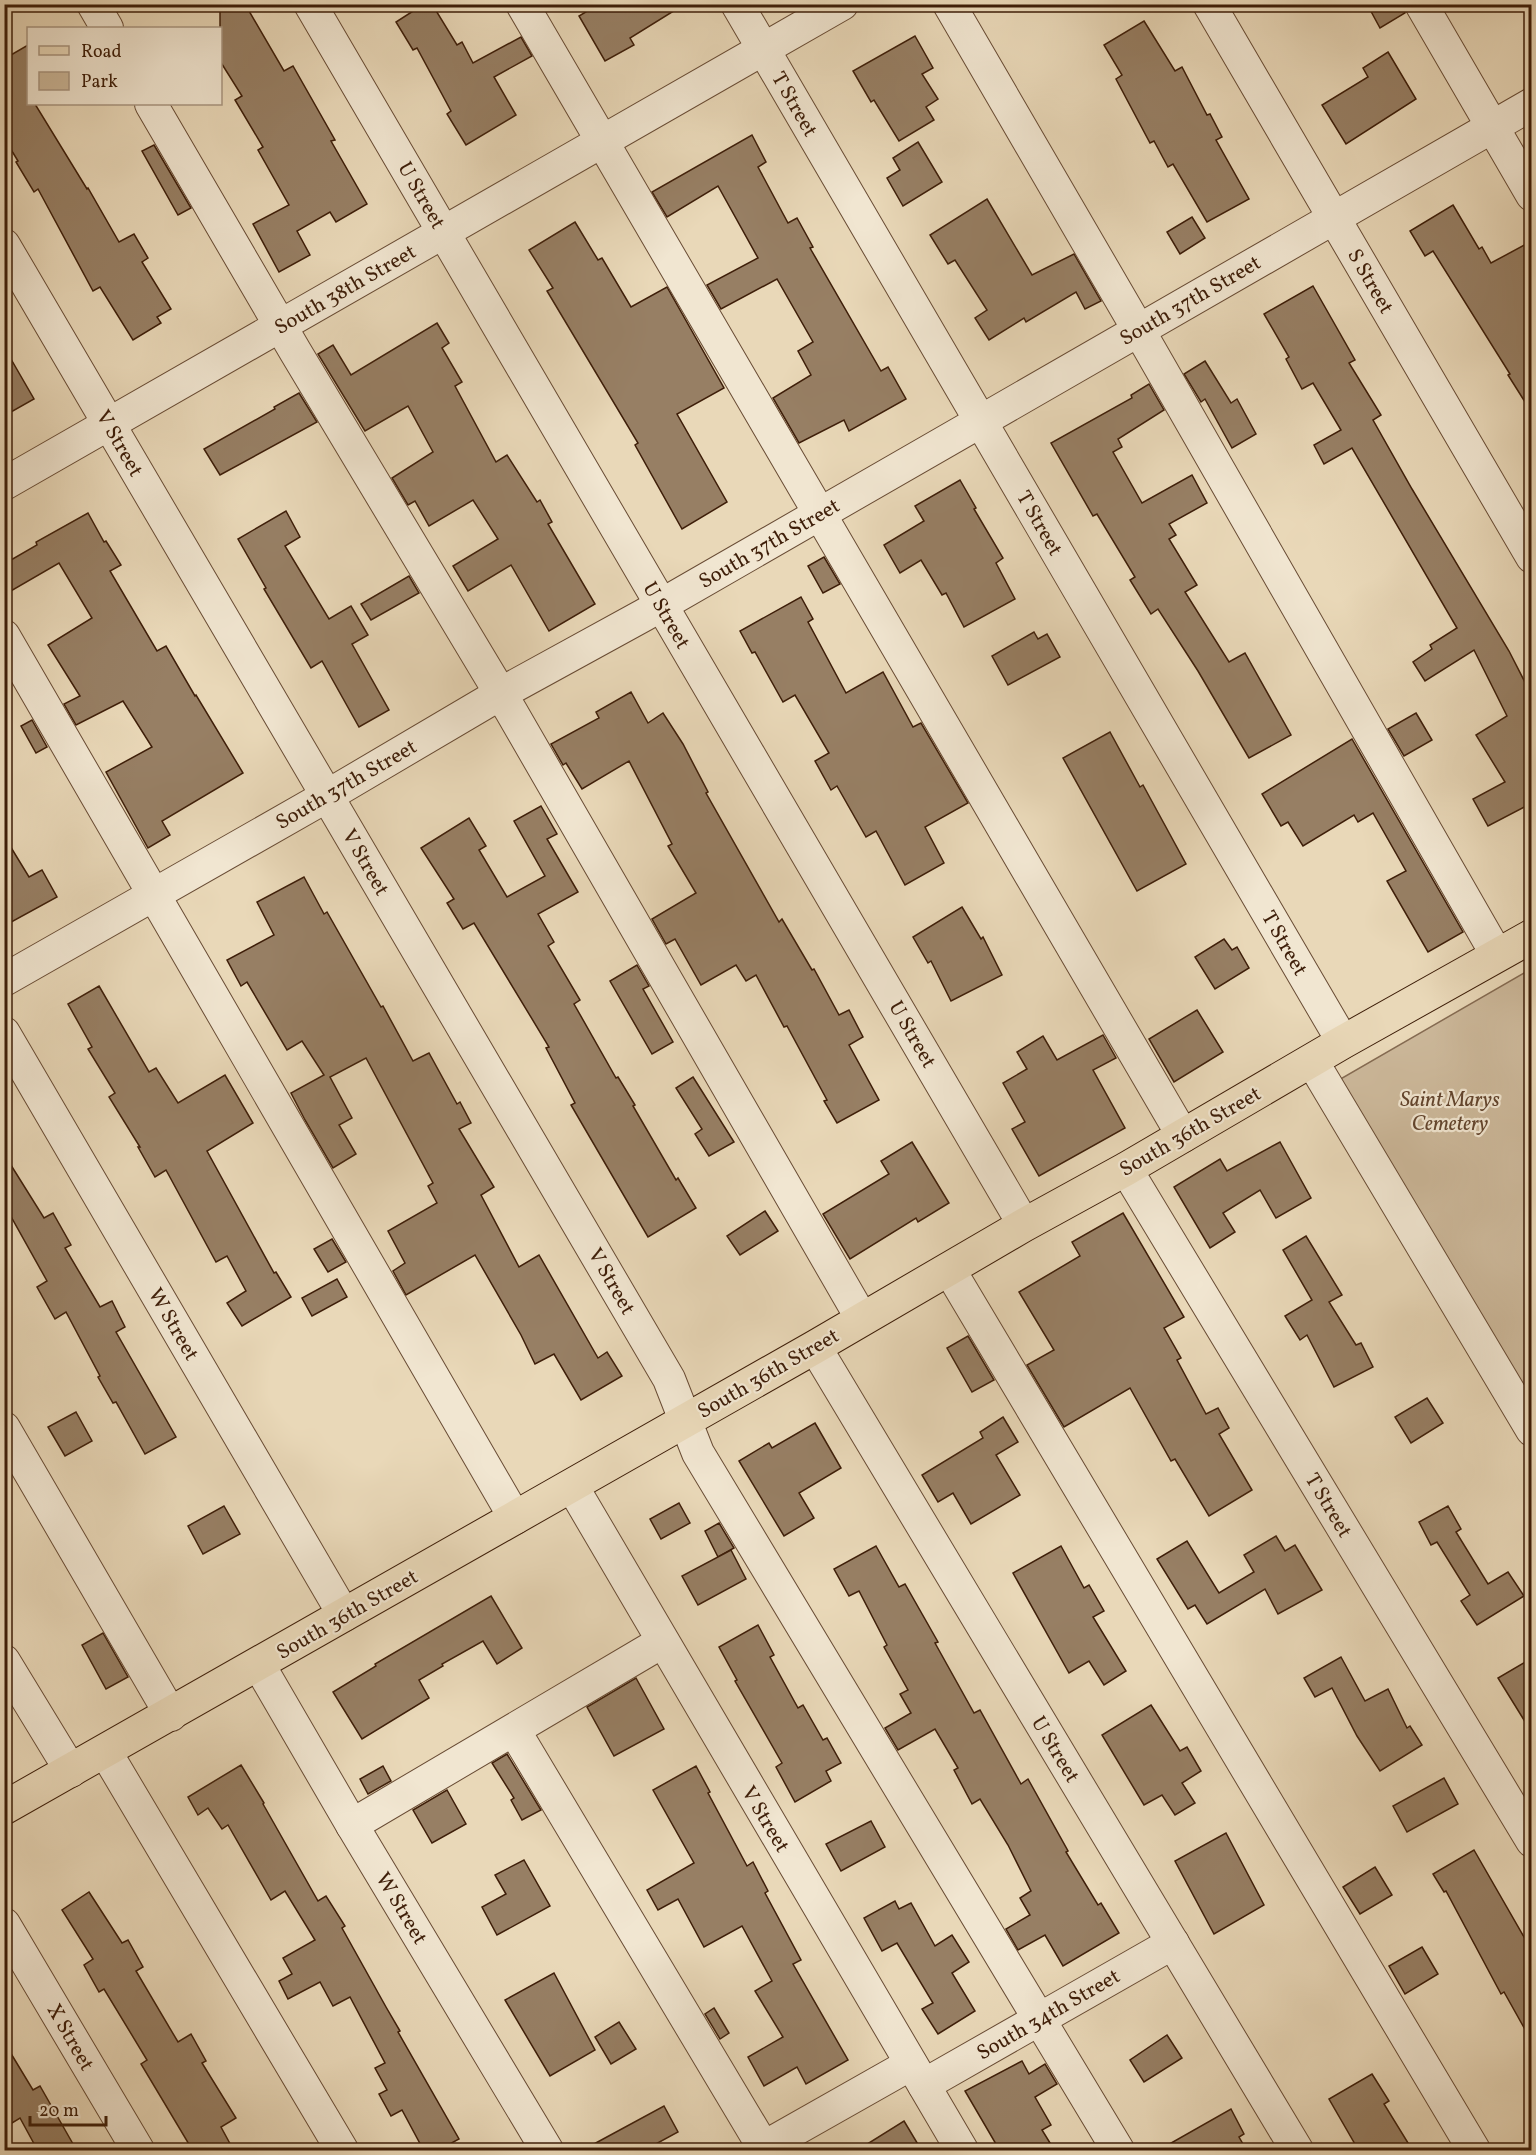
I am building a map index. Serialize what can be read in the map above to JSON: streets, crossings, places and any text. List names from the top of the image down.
{
  "streets": {
    "main road": ["South 36th Street"],
    "street": [
      "T Street",
      "U Street",
      "S Street",
      "South 38th Street",
      "South 37th Street",
      "V Street",
      "W Street",
      "South 34th Street",
      "X Street"
    ]
  },
  "crossings": [
    ["T Street", "South 38th Street"],
    ["T Street", "South 37th Street"],
    ["T Street", "South 36th Street"],
    ["U Street", "South 38th Street"],
    ["U Street", "South 37th Street"],
    ["U Street", "South 36th Street"],
    ["U Street", "South 34th Street"],
    ["S Street", "South 37th Street"],
    ["South 38th Street", "V Street"],
    ["South 37th Street", "V Street"],
    ["V Street", "South 36th Street"],
    ["V Street", "South 34th Street"],
    ["South 36th Street", "W Street"]
  ],
  "parks": ["Saint Marys Cemetery"],
  "legend": ["Road", "Park"],
  "scale_bar": "20 m"
}
